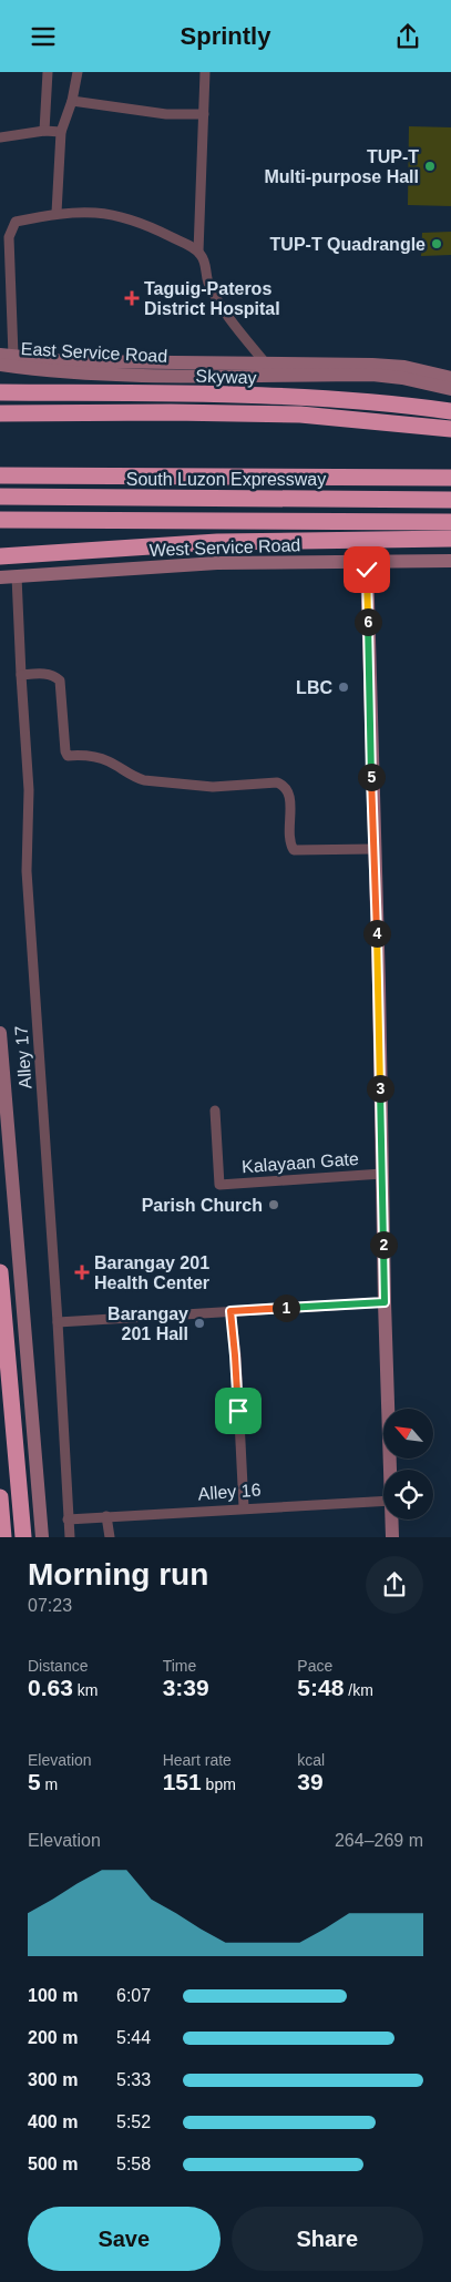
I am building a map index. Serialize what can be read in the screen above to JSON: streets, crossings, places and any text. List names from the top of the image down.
{
  "streets": {
    "highway": ["Skyway", "South Luzon Expressway"],
    "main road": ["East Service Road", "West Service Road"],
    "street": ["Alley 17", "Kalayaan Gate", "Alley 16"]
  },
  "crossings": [
    ["West Service Road", "Alley 17"],
    ["Alley 17", "Alley 16"]
  ],
  "places": {
    "other": [
      "TUP-T Multi-purpose Hall",
      "TUP-T Quadrangle",
      "LBC",
      "Parish Church",
      "Barangay 201 Hall"
    ],
    "health": ["Taguig-Pateros District Hospital", "Barangay 201 Health Center"]
  },
  "north": "top left",
  "page": {
    "header": "Sprintly",
    "pins": [
      "6",
      "5",
      "4",
      "3",
      "2",
      "1"
    ],
    "heading": ["Morning run", "07:23"],
    "stats": [
      ["Distance", "0.63 km"],
      ["Time", "3:39"],
      ["Pace", "5:48 /km"],
      ["Elevation", "5 m"],
      ["Heart rate", "151 bpm"],
      ["kcal", "39"]
    ],
    "chart": ["Elevation", "264–269 m"],
    "list": [
      {
        "name": "100 m",
        "note": "6:07"
      },
      {
        "name": "200 m",
        "note": "5:44"
      },
      {
        "name": "300 m",
        "note": "5:33"
      },
      {
        "name": "400 m",
        "note": "5:52"
      },
      {
        "name": "500 m",
        "note": "5:58"
      }
    ],
    "buttons": ["Save", "Share"]
  }
}
